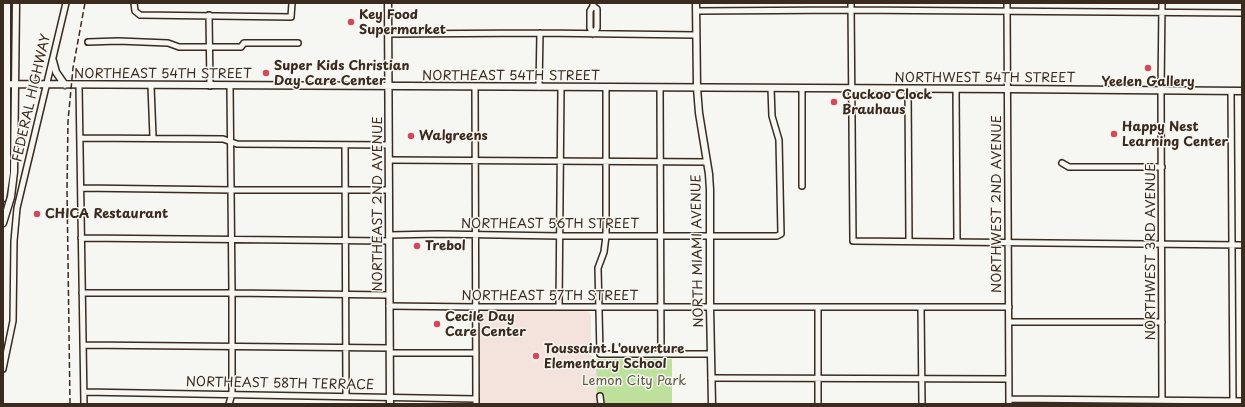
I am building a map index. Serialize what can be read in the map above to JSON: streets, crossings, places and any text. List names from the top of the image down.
{
  "streets": {
    "main road": [
      "NORTHEAST 54TH STREET",
      "NORTHWEST 54TH STREET",
      "NORTHEAST 2ND AVENUE",
      "NORTH MIAMI AVENUE"
    ],
    "street": [
      "FEDERAL HIGHWAY",
      "NORTHWEST 2ND AVENUE",
      "NORTHEAST 56TH STREET",
      "NORTHWEST 3RD AVENUE",
      "NORTHEAST 57TH STREET",
      "NORTHEAST 58TH TERRACE"
    ]
  },
  "crossings": [
    ["NORTHEAST 54TH STREET", "NORTHWEST 54TH STREET"],
    ["NORTHEAST 54TH STREET", "FEDERAL HIGHWAY"],
    ["NORTHEAST 54TH STREET", "NORTHEAST 2ND AVENUE"],
    ["NORTHEAST 54TH STREET", "NORTH MIAMI AVENUE"],
    ["NORTHWEST 54TH STREET", "NORTHWEST 2ND AVENUE"],
    ["NORTHWEST 54TH STREET", "NORTHEAST 56TH STREET"],
    ["NORTHWEST 54TH STREET", "NORTHWEST 3RD AVENUE"],
    ["NORTHEAST 2ND AVENUE", "NORTHEAST 56TH STREET"],
    ["NORTHEAST 2ND AVENUE", "NORTHEAST 57TH STREET"],
    ["NORTHEAST 2ND AVENUE", "NORTHEAST 58TH TERRACE"],
    ["NORTHWEST 2ND AVENUE", "NORTHEAST 57TH STREET"],
    ["NORTHEAST 56TH STREET", "NORTH MIAMI AVENUE"],
    ["NORTH MIAMI AVENUE", "NORTHEAST 57TH STREET"]
  ],
  "parks": ["Lemon City Park"],
  "places": [
    "Key Food Supermarket",
    "Yeelen Gallery",
    "Super Kids Christian Day Care Center",
    "Cuckoo Clock Brauhaus",
    "Happy Nest Learning Center",
    "Walgreens",
    "CHICA Restaurant",
    "Trebol",
    "Cecile Day Care Center",
    "Toussaint L'ouverture Elementary School"
  ]
}
